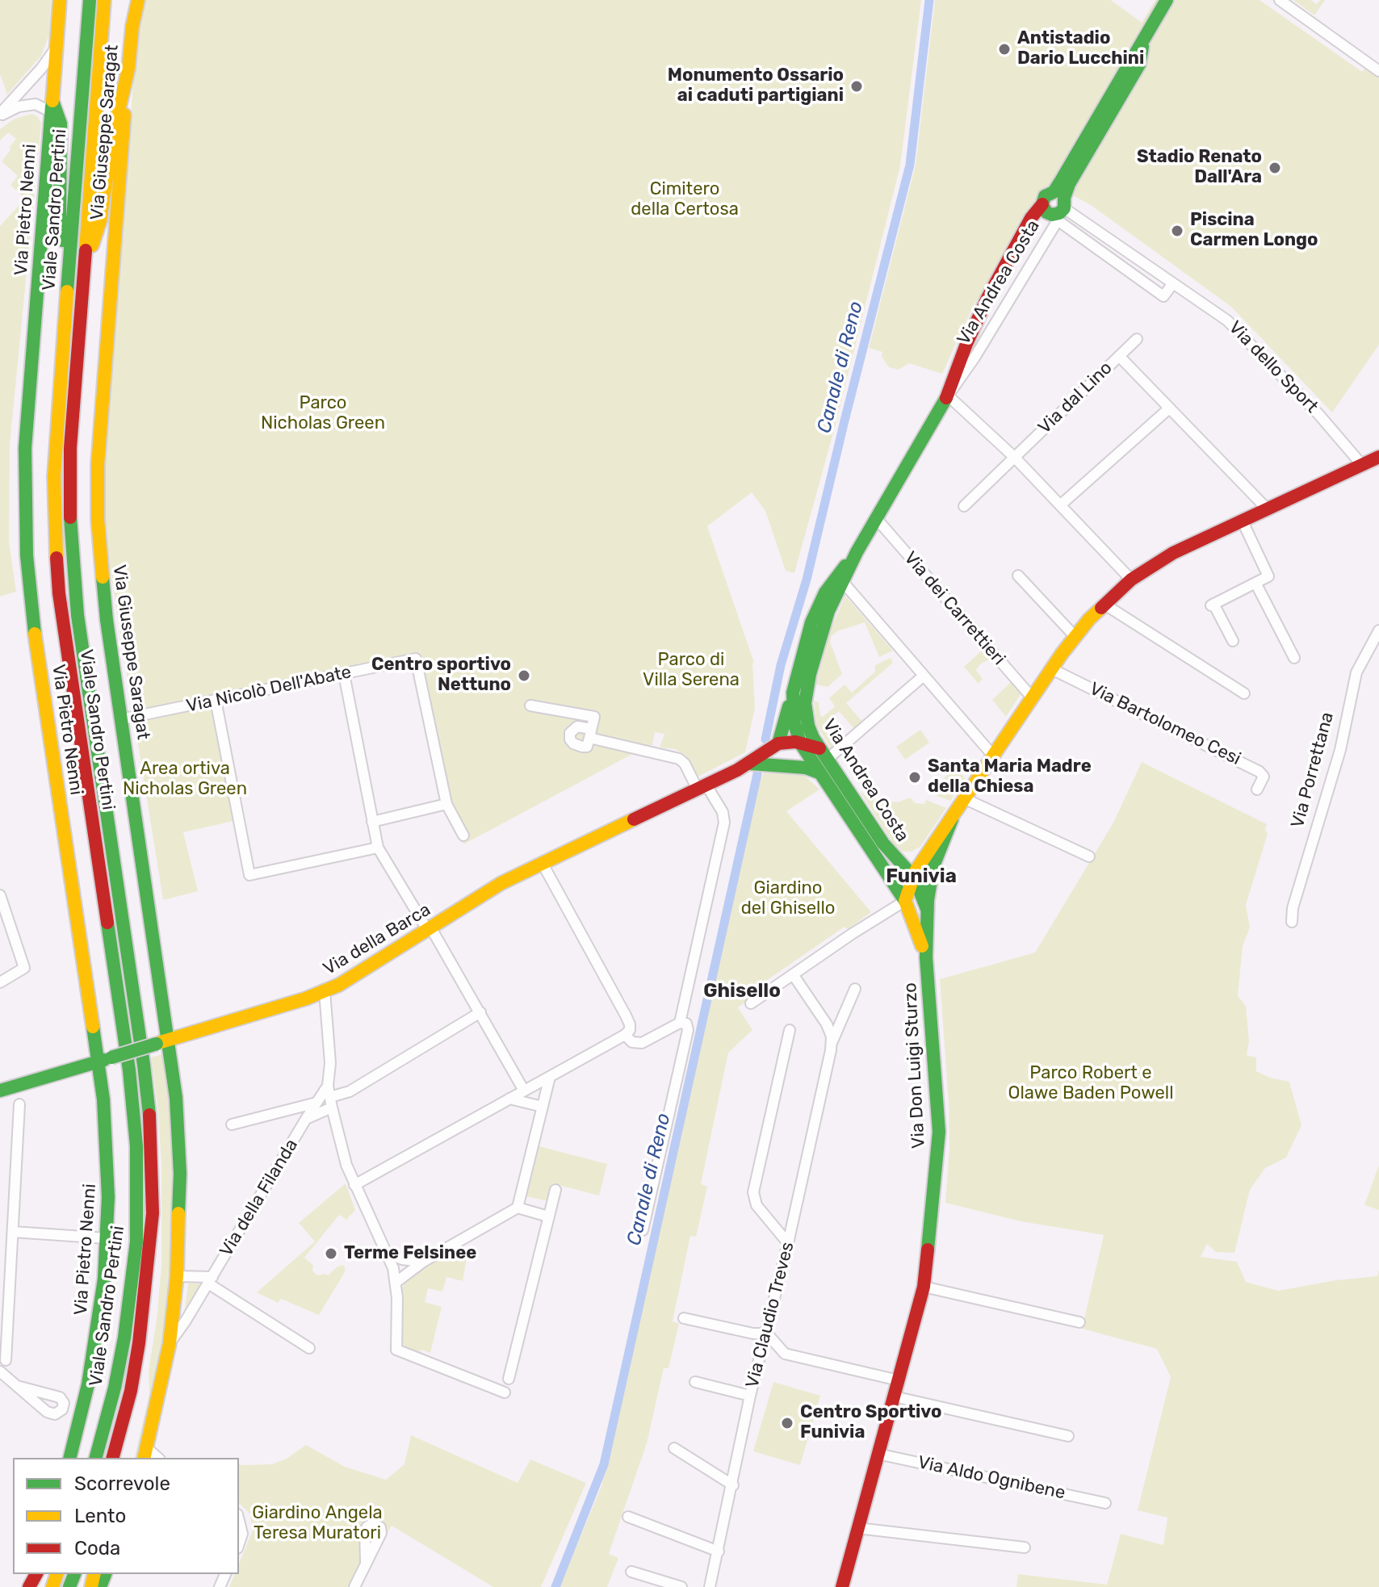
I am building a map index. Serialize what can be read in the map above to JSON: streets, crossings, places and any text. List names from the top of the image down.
{
  "streets": {
    "main road": [
      "Via Giuseppe Saragat",
      "Via Pietro Nenni",
      "Viale Sandro Pertini",
      "Via Andrea Costa",
      "Via della Barca",
      "Via Don Luigi Sturzo"
    ],
    "street": [
      "Via dello Sport",
      "Via dal Lino",
      "Via dei Carrettieri",
      "Via Nicolò Dell'Abate",
      "Via Bartolomeo Cesi",
      "Via Porrettana",
      "Via della Filanda",
      "Via Claudio Treves",
      "Via Aldo Ognibene"
    ]
  },
  "crossings": [
    ["Via Giuseppe Saragat", "Via Nicolò Dell'Abate"],
    ["Via Giuseppe Saragat", "Via della Barca"],
    ["Via Giuseppe Saragat", "Via della Filanda"],
    ["Via Pietro Nenni", "Via della Barca"],
    ["Via Andrea Costa", "Via dello Sport"],
    ["Via Andrea Costa", "Via dei Carrettieri"],
    ["Via Andrea Costa", "Via della Barca"],
    ["Via Andrea Costa", "Via Don Luigi Sturzo"],
    ["Via Don Luigi Sturzo", "Via Aldo Ognibene"]
  ],
  "districts": ["Funivia", "Ghisello"],
  "water": ["Canale di Reno"],
  "parks": [
    "Cimitero della Certosa",
    "Parco Nicholas Green",
    "Parco di Villa Serena",
    "Area ortiva Nicholas Green",
    "Giardino del Ghisello",
    "Parco Robert e Olawe Baden Powell",
    "Giardino Angela Teresa Muratori"
  ],
  "places": [
    "Antistadio Dario Lucchini",
    "Monumento Ossario ai caduti partigiani",
    "Stadio Renato Dall'Ara",
    "Piscina Carmen Longo",
    "Centro sportivo Nettuno",
    "Santa Maria Madre della Chiesa",
    "Terme Felsinee",
    "Centro Sportivo Funivia"
  ],
  "legend": ["Scorrevole", "Lento", "Coda"]
}
